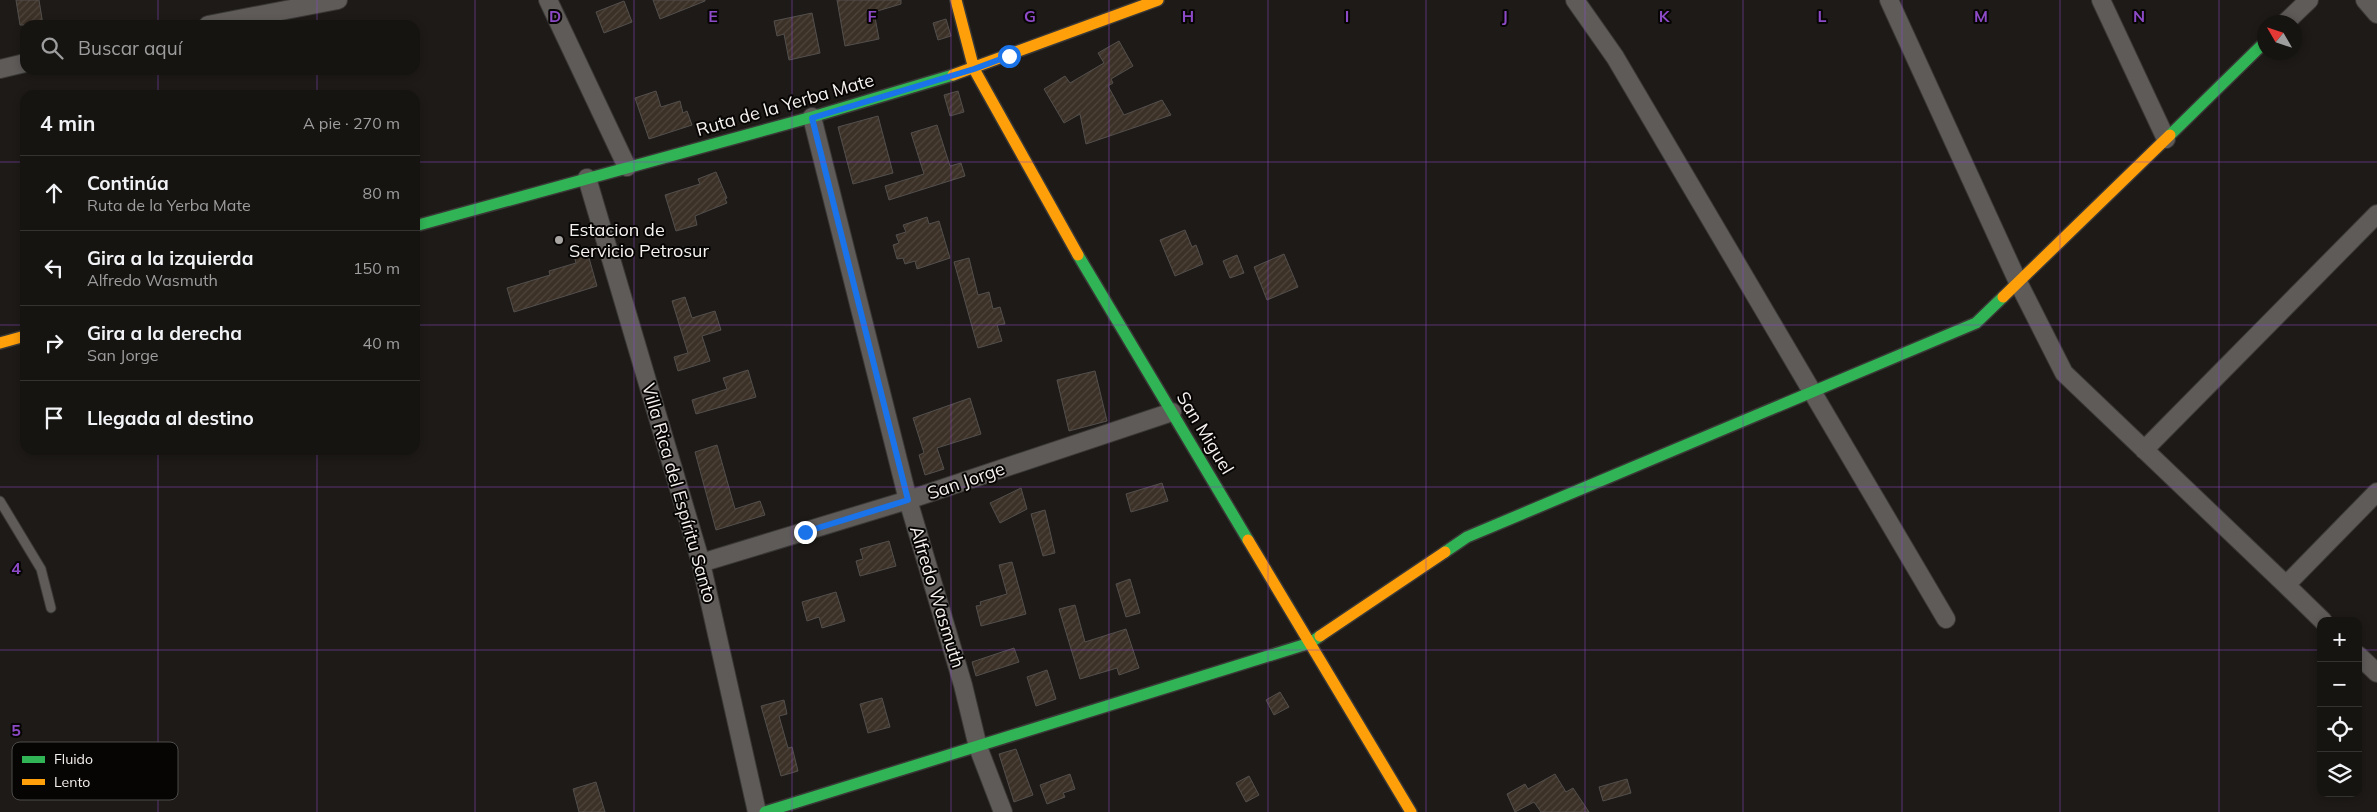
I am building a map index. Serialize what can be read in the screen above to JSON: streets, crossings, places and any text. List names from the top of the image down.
{
  "streets": {
    "street": [
      "Ruta de la Yerba Mate",
      "San Miguel",
      "San Jorge",
      "Villa Rica del Espíritu Santo",
      "Alfredo Wasmuth"
    ]
  },
  "crossings": [
    ["Ruta de la Yerba Mate", "San Miguel"],
    ["Ruta de la Yerba Mate", "Villa Rica del Espíritu Santo"],
    ["Ruta de la Yerba Mate", "Alfredo Wasmuth"],
    ["San Miguel", "San Jorge"],
    ["San Jorge", "Villa Rica del Espíritu Santo"],
    ["San Jorge", "Alfredo Wasmuth"]
  ],
  "places": ["Estacion de Servicio Petrosur"],
  "legend": ["Fluido", "Lento"],
  "north": "top left",
  "page": {
    "search": "Buscar aquí",
    "heading": ["4 min", "A pie · 270 m"],
    "list": [
      ["Continúa", "Ruta de la Yerba Mate", "80 m"],
      ["Gira a la izquierda", "Alfredo Wasmuth", "150 m"],
      ["Gira a la derecha", "San Jorge", "40 m"],
      "Llegada al destino"
    ],
    "map_buttons": ["+", "−"]
  },
  "grid": {
    "columns": [
      "D",
      "E",
      "F",
      "G",
      "H",
      "I",
      "J",
      "K",
      "L",
      "M",
      "N"
    ],
    "rows": ["4", "5"]
  }
}
